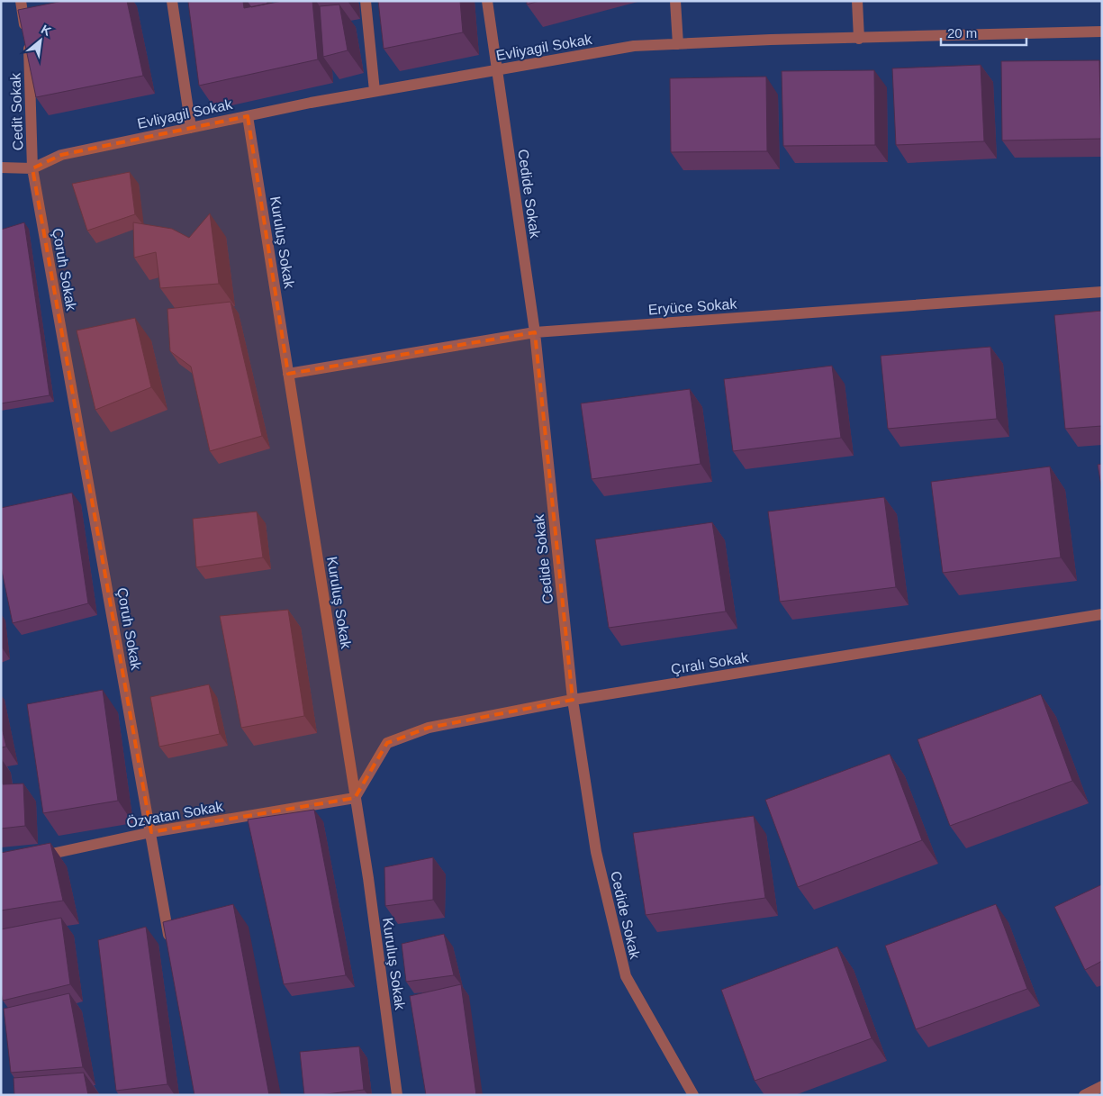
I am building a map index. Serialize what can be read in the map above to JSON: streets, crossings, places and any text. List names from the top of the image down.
{
  "streets": {
    "street": [
      "Evliyagil Sokak",
      "Cedit Sokak",
      "Cedide Sokak",
      "Kuruluş Sokak",
      "Çoruh Sokak",
      "Eryüce Sokak",
      "Çıralı Sokak",
      "Özvatan Sokak"
    ]
  },
  "crossings": [
    ["Evliyagil Sokak", "Cedit Sokak"],
    ["Evliyagil Sokak", "Cedide Sokak"],
    ["Evliyagil Sokak", "Kuruluş Sokak"],
    ["Evliyagil Sokak", "Çoruh Sokak"],
    ["Cedit Sokak", "Çoruh Sokak"],
    ["Cedide Sokak", "Eryüce Sokak"],
    ["Cedide Sokak", "Çıralı Sokak"],
    ["Kuruluş Sokak", "Eryüce Sokak"],
    ["Kuruluş Sokak", "Çıralı Sokak"],
    ["Kuruluş Sokak", "Özvatan Sokak"],
    ["Çoruh Sokak", "Özvatan Sokak"],
    ["Çıralı Sokak", "Özvatan Sokak"]
  ],
  "scale_bar": "20 m",
  "north": "top right"
}
